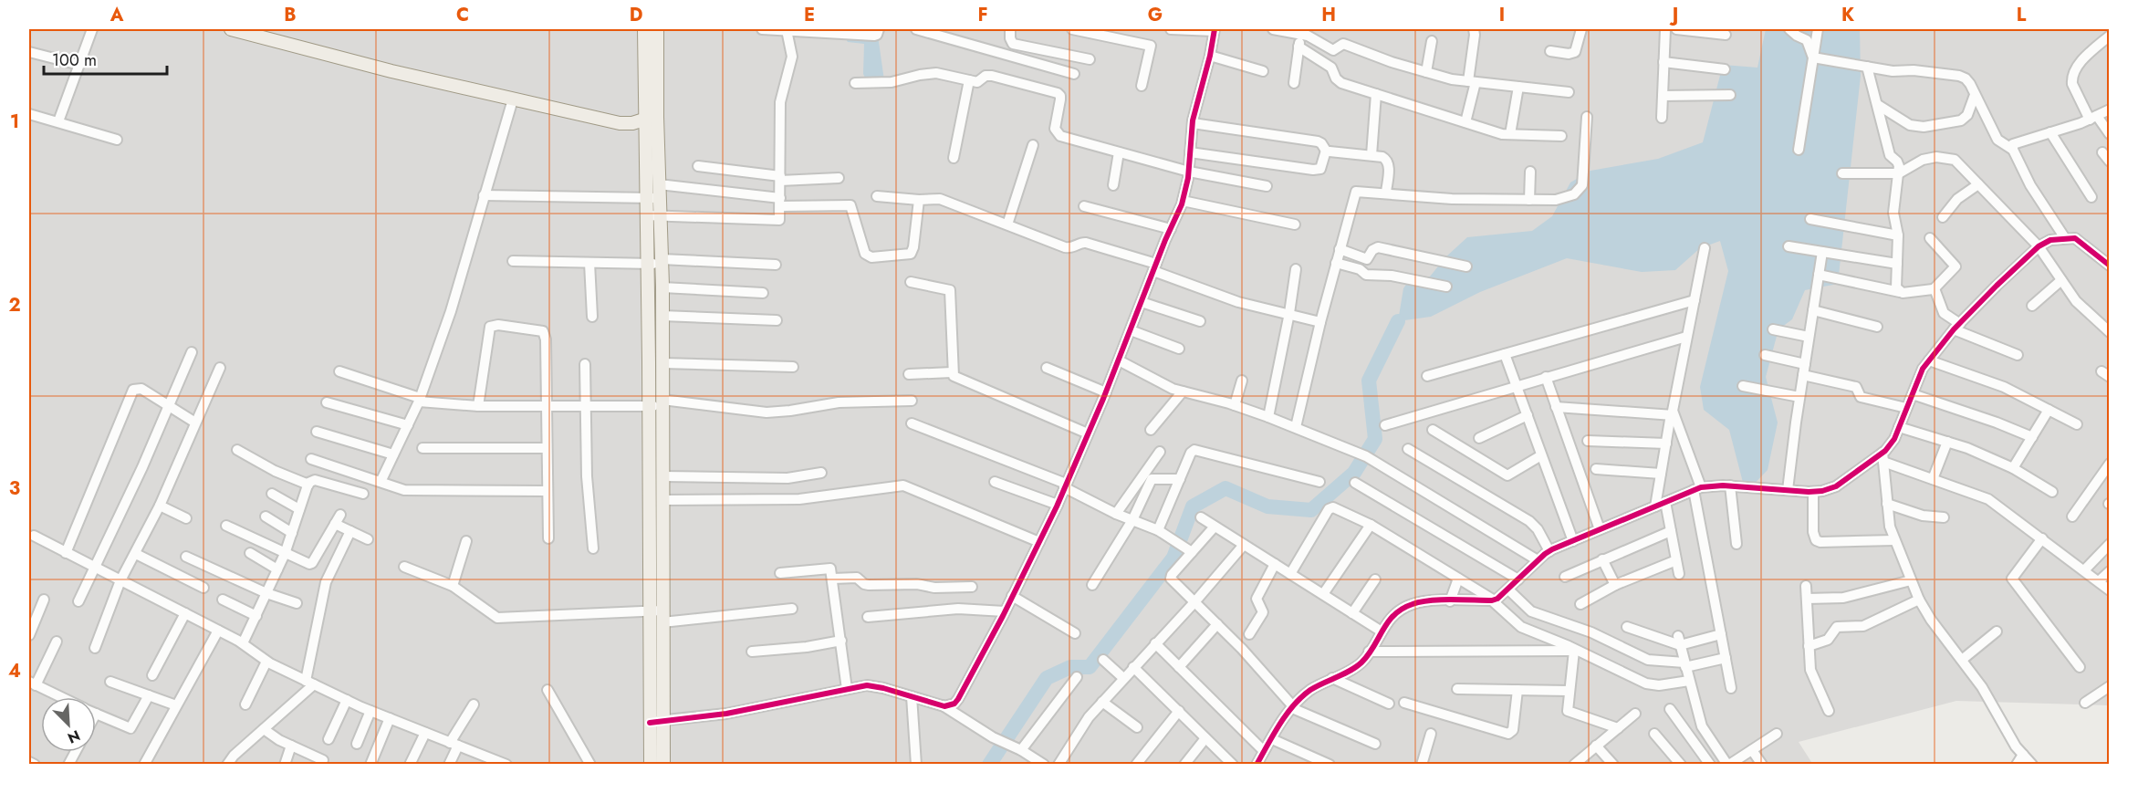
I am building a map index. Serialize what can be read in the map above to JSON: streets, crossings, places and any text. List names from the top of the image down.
{
  "scale_bar": "100 m",
  "north": "bottom right",
  "grid": {
    "columns": [
      "A",
      "B",
      "C",
      "D",
      "E",
      "F",
      "G",
      "H",
      "I",
      "J",
      "K",
      "L"
    ],
    "rows": [
      "1",
      "2",
      "3",
      "4"
    ]
  }
}
